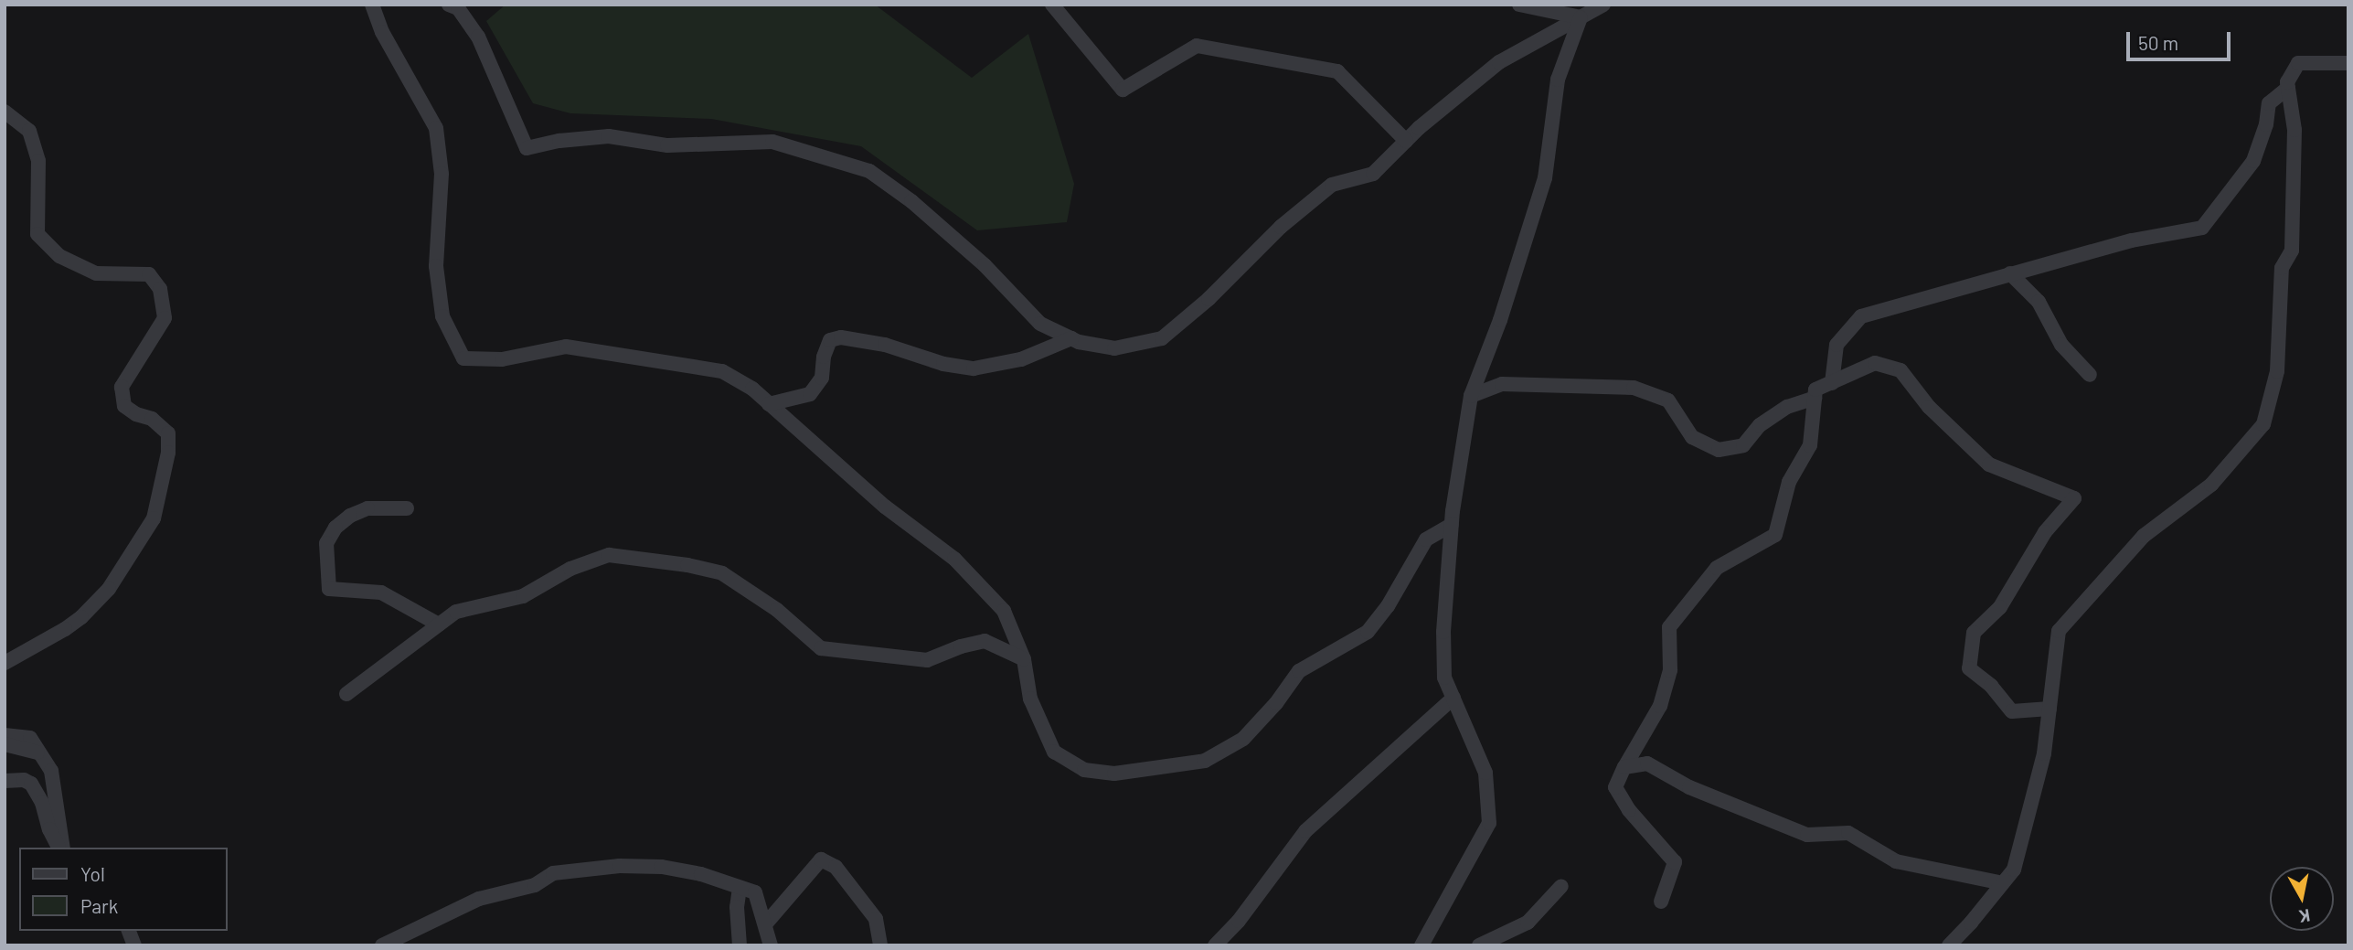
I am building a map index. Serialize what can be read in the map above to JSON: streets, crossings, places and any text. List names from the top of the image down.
{
  "legend": ["Yol", "Park"],
  "scale_bar": "50 m",
  "north": "bottom"
}
